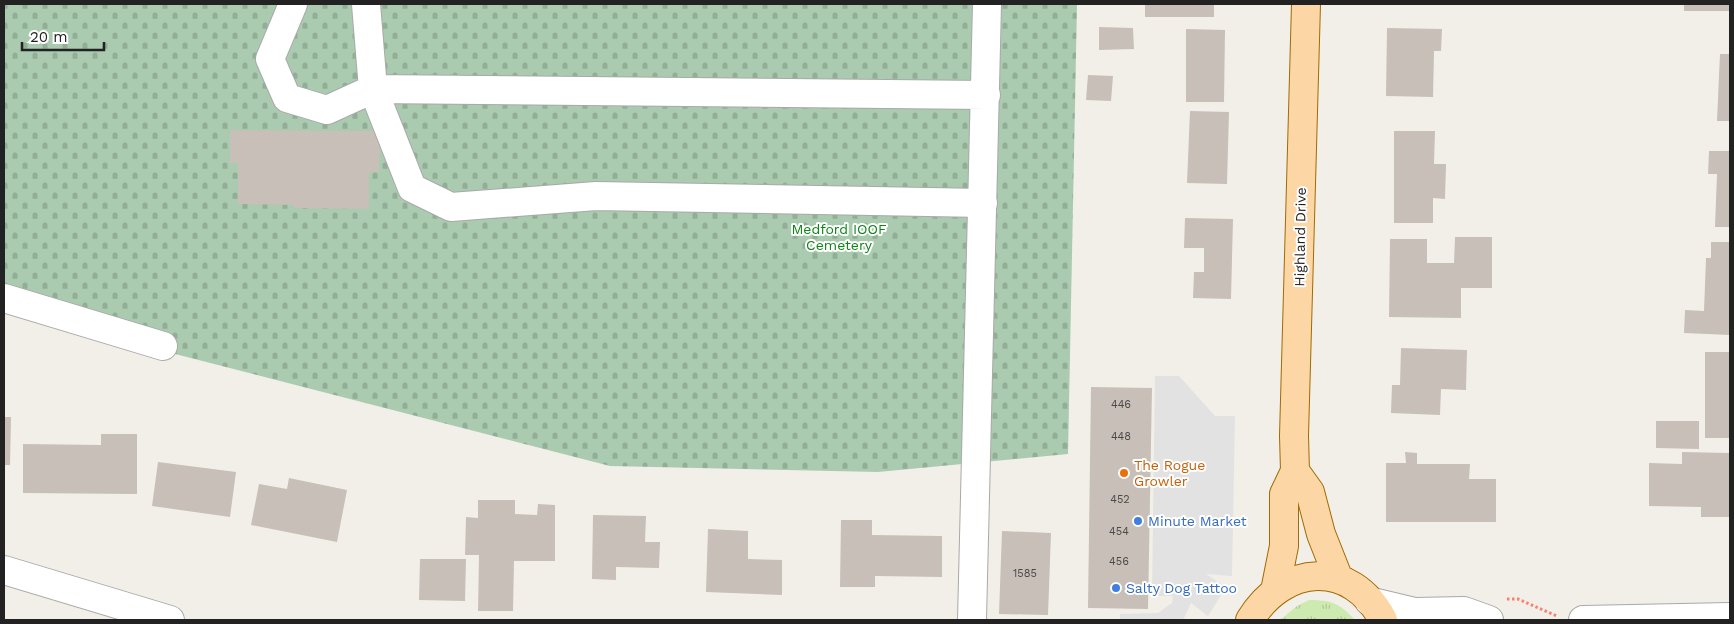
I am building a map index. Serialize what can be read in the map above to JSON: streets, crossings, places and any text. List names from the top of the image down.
{
  "streets": {
    "main road": ["Highland Drive"]
  },
  "parks": ["Medford IOOF Cemetery"],
  "places": ["The Rogue Growler", "Minute Market", "Salty Dog Tattoo"],
  "house_numbers": [
    "446",
    "448",
    "452",
    "454",
    "456",
    "1585"
  ],
  "scale_bar": "20 m"
}
